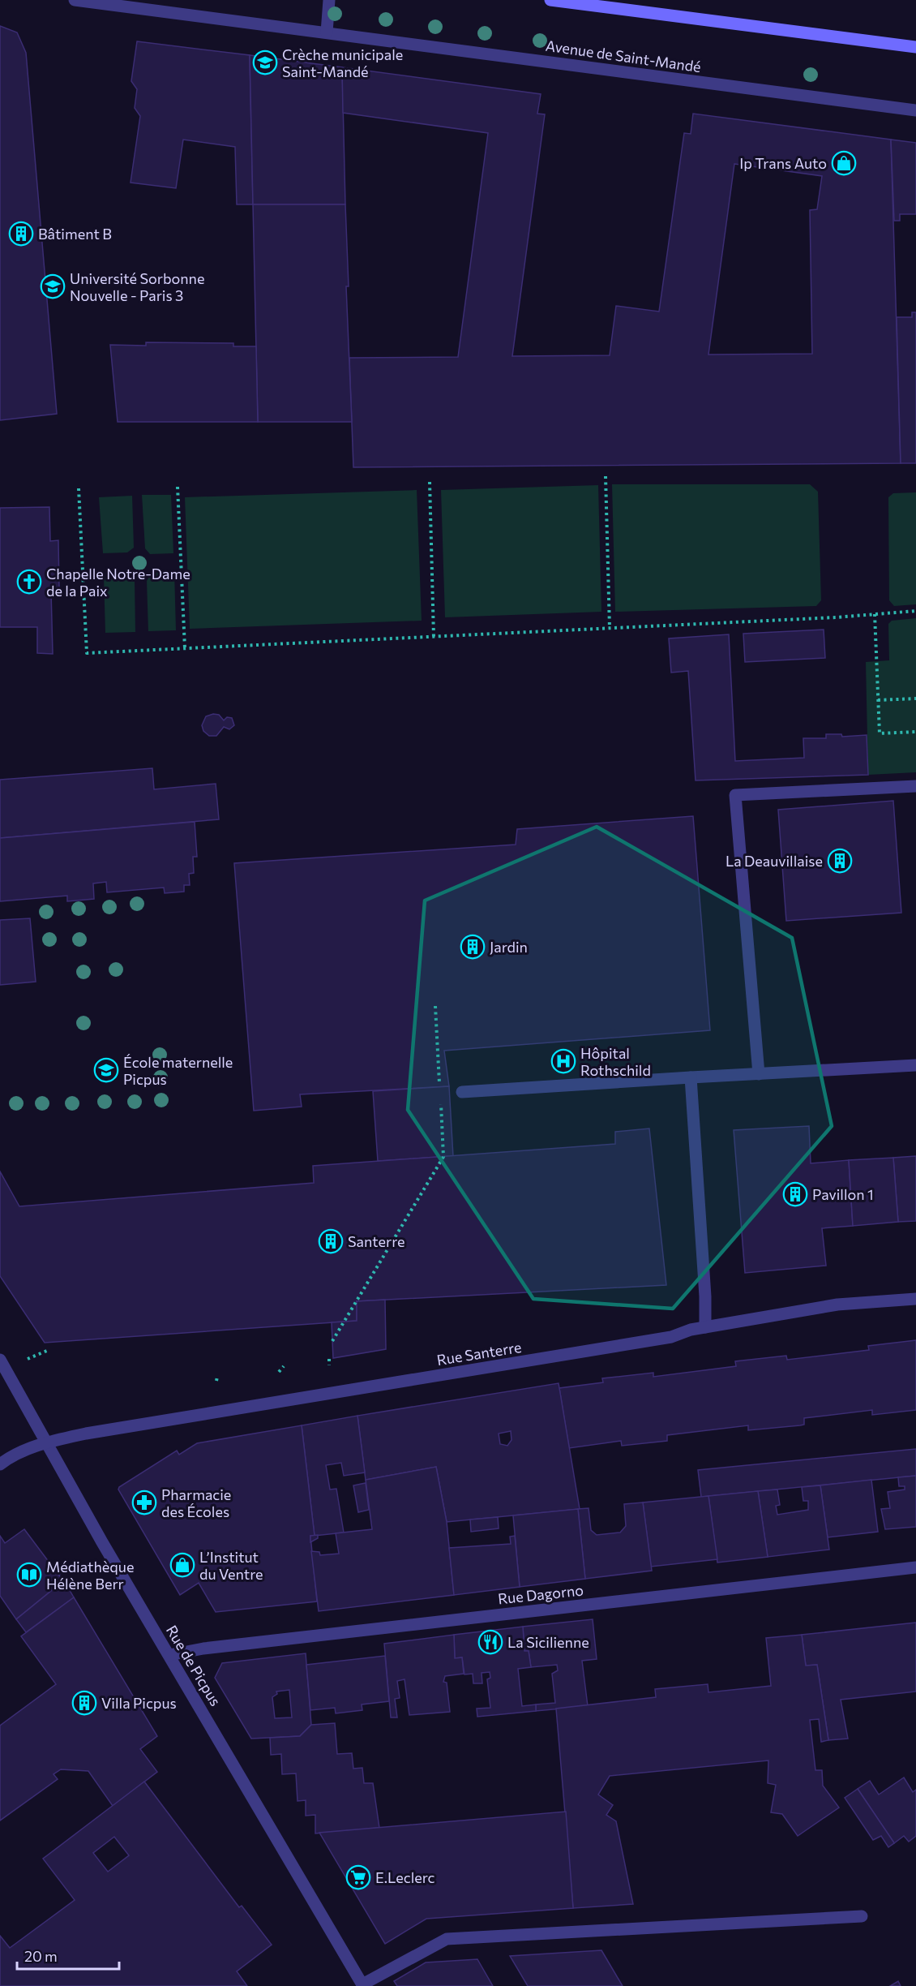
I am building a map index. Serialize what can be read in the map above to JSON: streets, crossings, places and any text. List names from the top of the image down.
{
  "streets": {
    "street": [
      "Avenue de Saint-Mandé",
      "Rue Santerre",
      "Rue Dagorno",
      "Rue de Picpus"
    ]
  },
  "crossings": [
    ["Rue Santerre", "Rue de Picpus"],
    ["Rue Dagorno", "Rue de Picpus"]
  ],
  "places": {
    "school or university": ["Crèche municipale Saint-Mandé", "Université Sorbonne Nouvelle - Paris 3", "École maternelle Picpus"],
    "shop": ["Ip Trans Auto", "L’Institut du Ventre"],
    "building": [
      "Bâtiment B",
      "La Deauvillaise",
      "Jardin",
      "Pavillon 1",
      "Santerre",
      "Villa Picpus"
    ],
    "church": ["Chapelle Notre-Dame de la Paix"],
    "hospital": ["Hôpital Rothschild"],
    "pharmacy": ["Pharmacie des Écoles"],
    "library": ["Médiathèque Hélène Berr"],
    "restaurant": ["La Sicilienne"],
    "supermarket": ["E.Leclerc"]
  },
  "scale_bar": "20 m"
}
